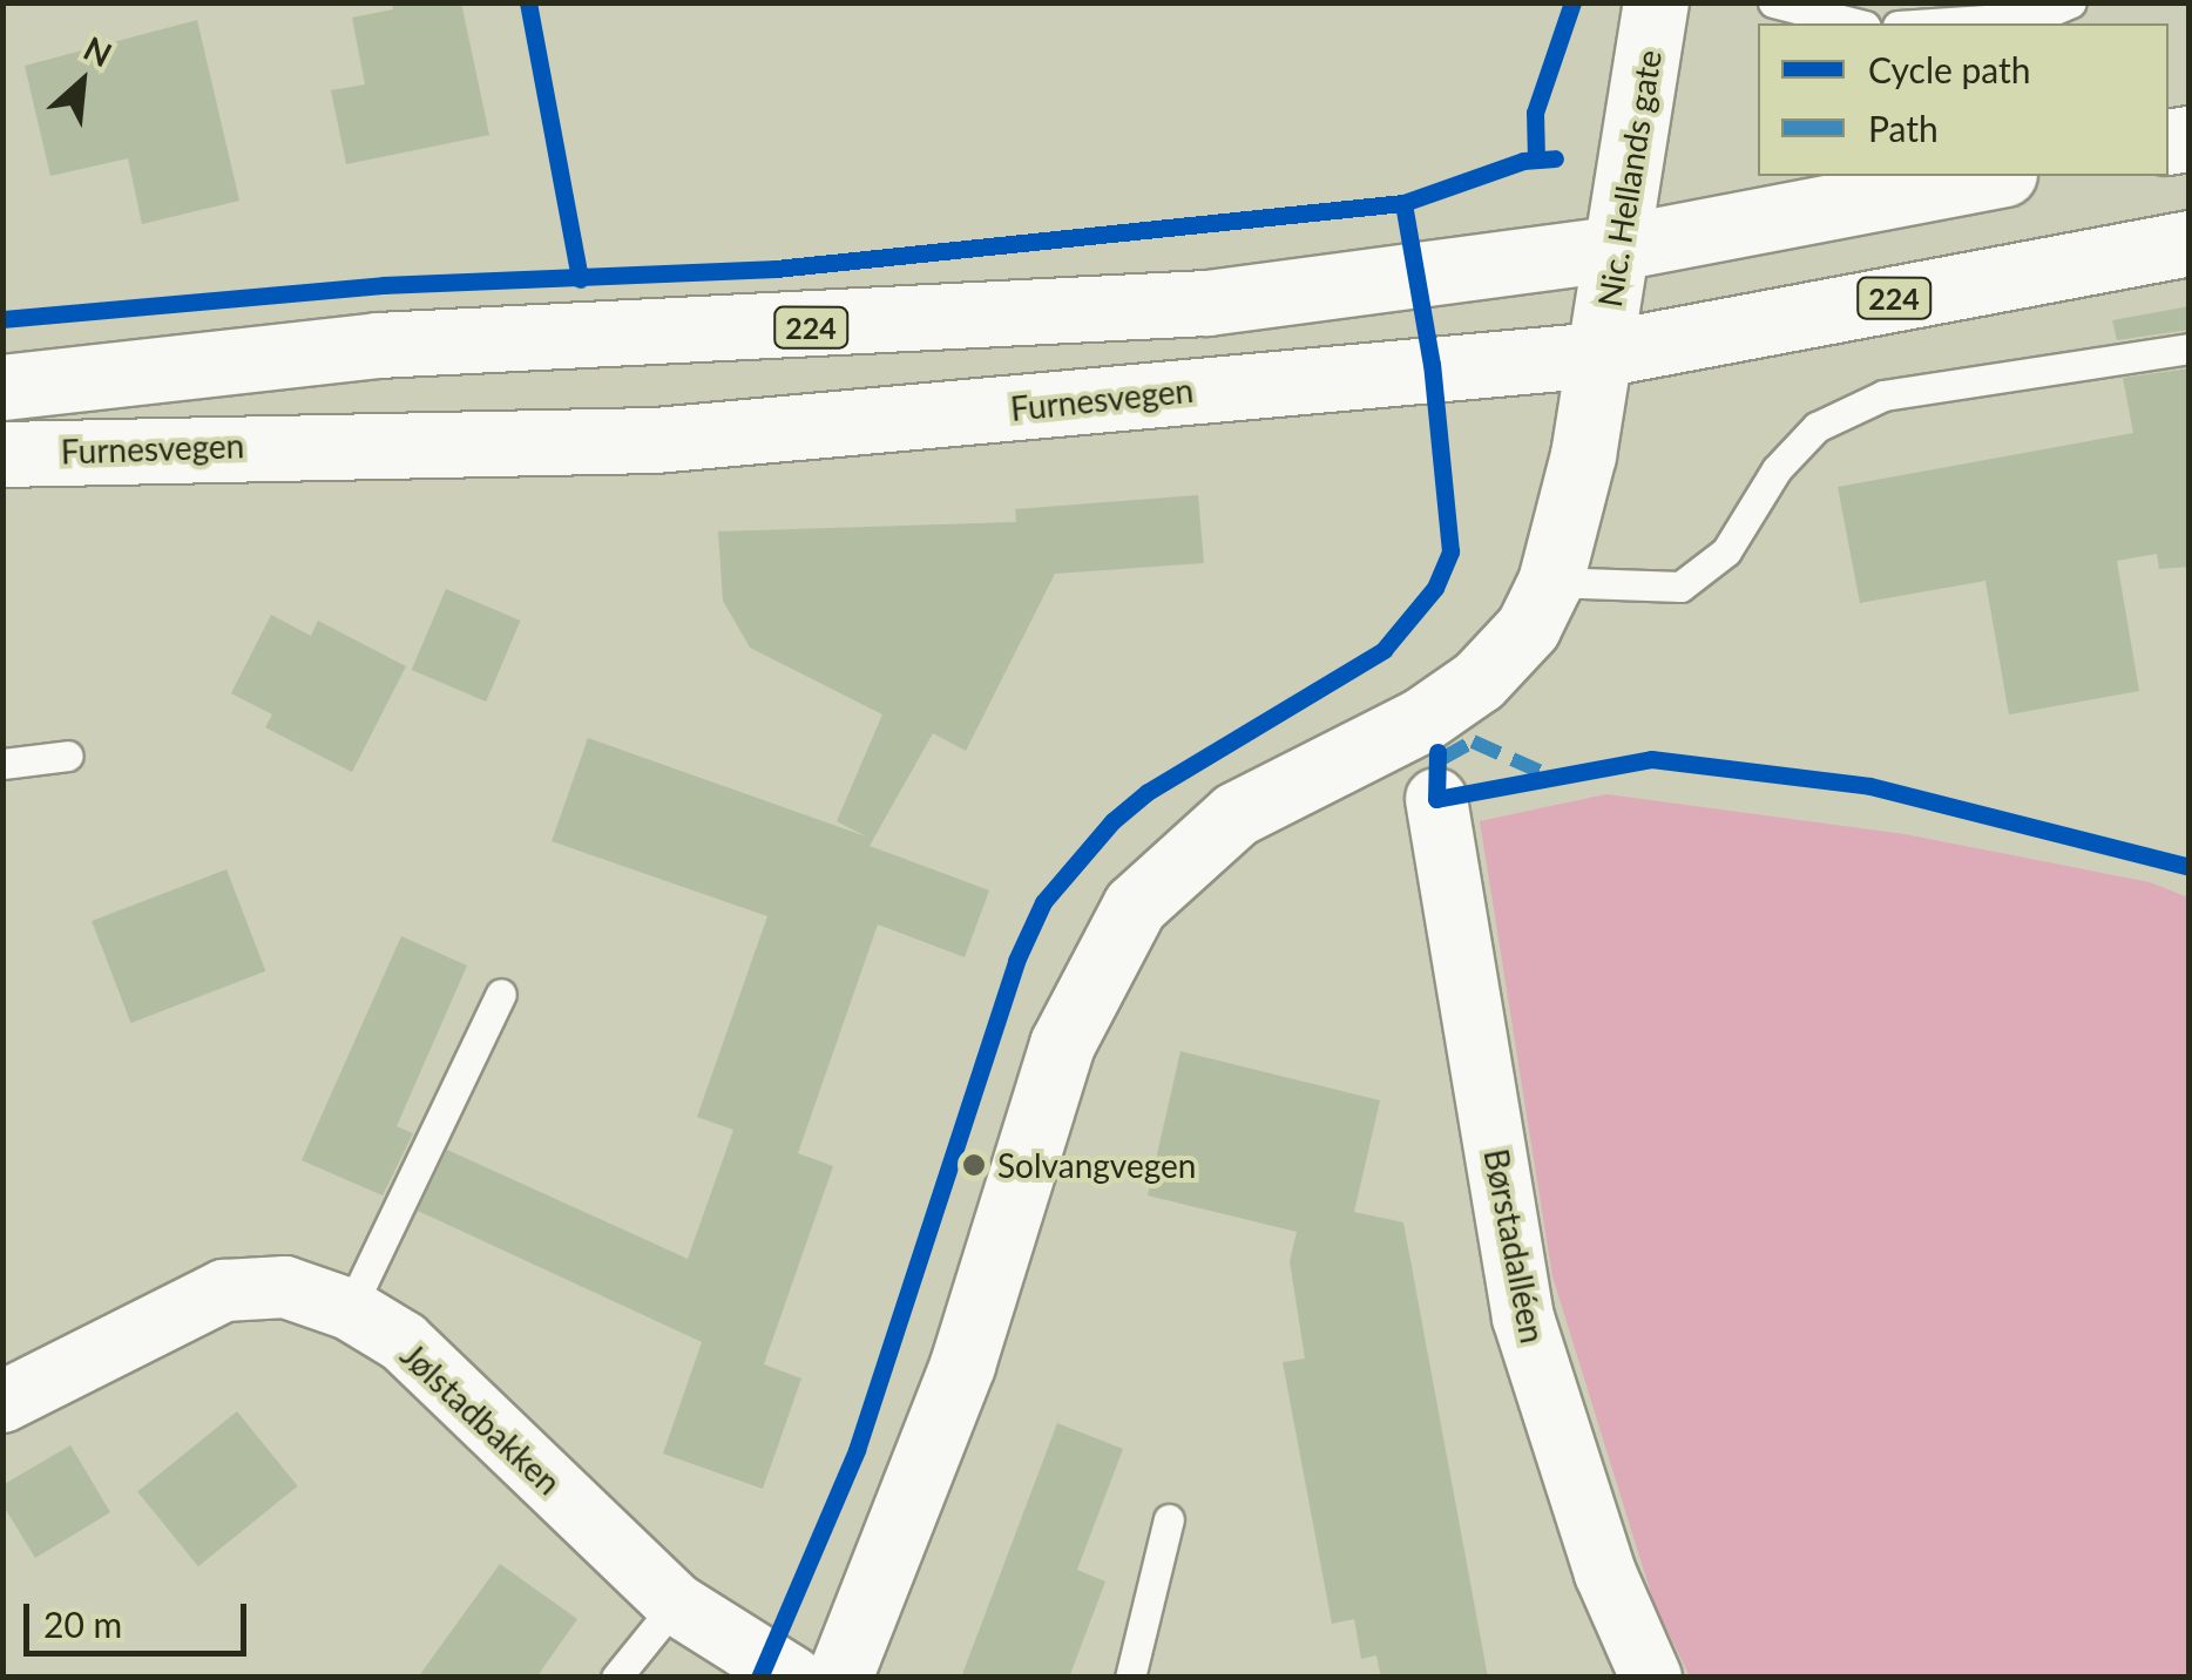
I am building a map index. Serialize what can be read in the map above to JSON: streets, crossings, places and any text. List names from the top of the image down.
{
  "streets": {
    "main road": ["Nic. Hellands gate", "224", "Furnesvegen"],
    "street": ["Børstadalléen", "Jølstadbakken"]
  },
  "crossings": [
    ["Nic. Hellands gate", "224"],
    ["Nic. Hellands gate", "Furnesvegen"]
  ],
  "places": ["Solvangvegen"],
  "legend": ["Cycle path", "Path"],
  "scale_bar": "20 m",
  "north": "top right"
}
